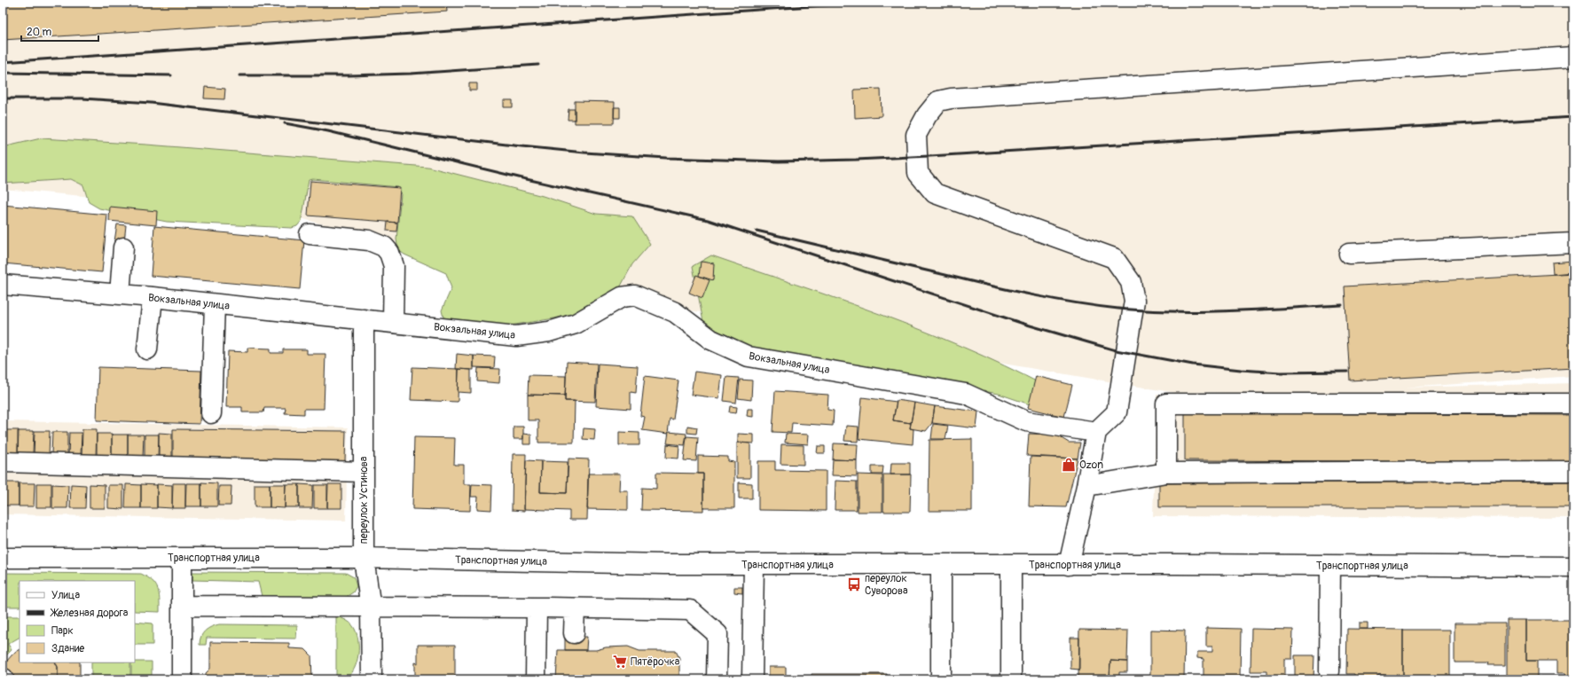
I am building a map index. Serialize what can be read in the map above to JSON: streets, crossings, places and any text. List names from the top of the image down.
{
  "streets": {
    "street": ["Вокзальная улица", "переулок Устинова", "Транспортная улица"]
  },
  "crossings": [
    ["Вокзальная улица", "переулок Устинова"],
    ["переулок Устинова", "Транспортная улица"]
  ],
  "places": {
    "shop": ["Ozon"],
    "bus stop": ["переулок Суворова"],
    "supermarket": ["Пятёрочка"]
  },
  "legend": [
    "Улица",
    "Железная дорога",
    "Парк",
    "Здание"
  ],
  "scale_bar": "20 m"
}
